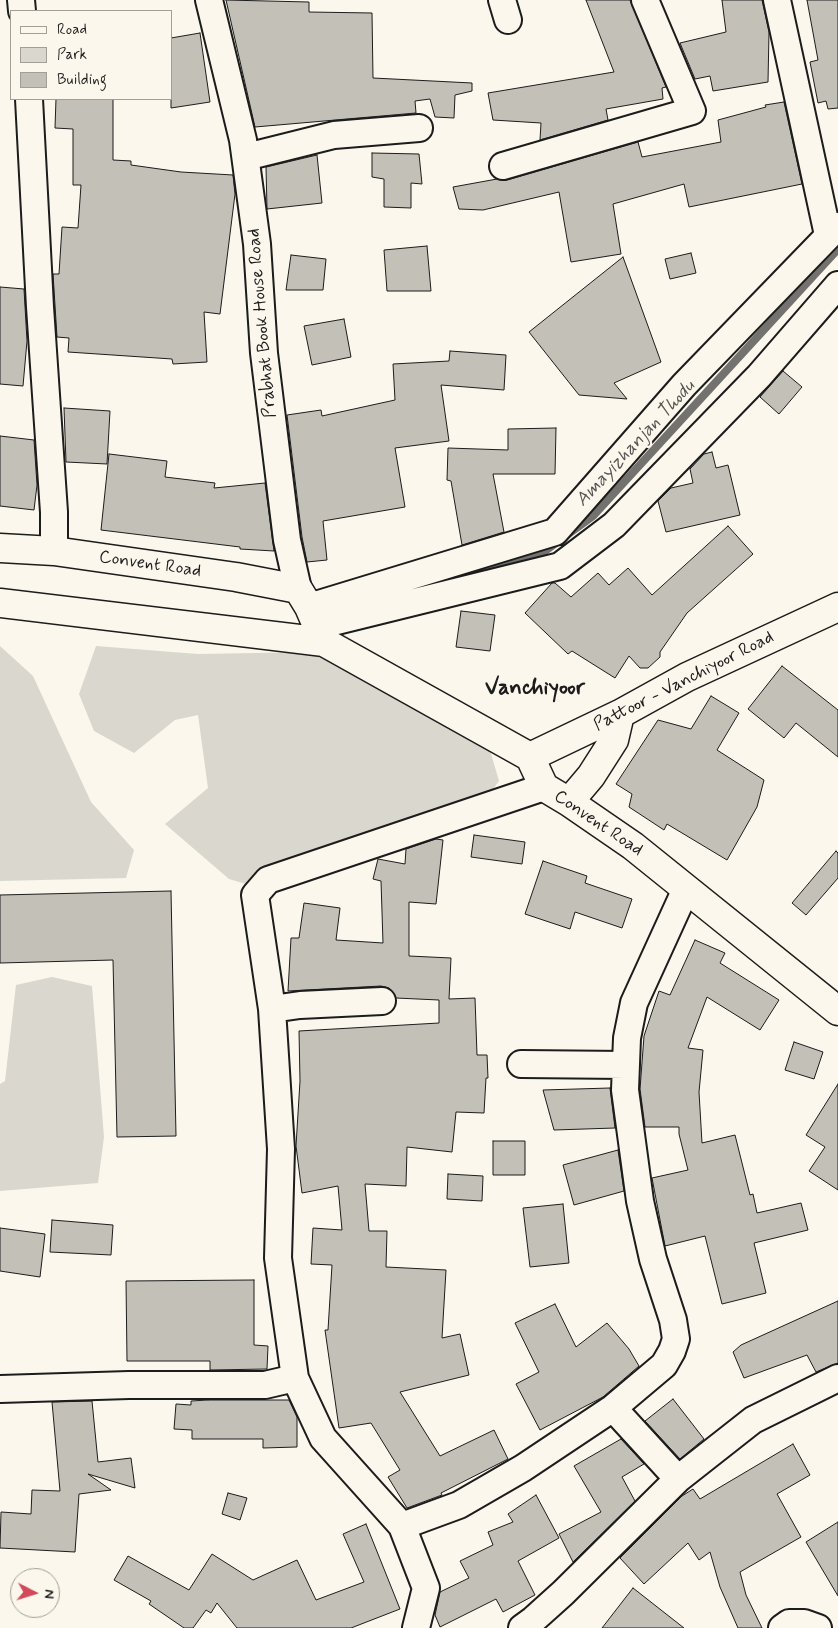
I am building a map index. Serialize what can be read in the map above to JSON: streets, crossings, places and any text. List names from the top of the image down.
{
  "streets": {
    "main road": ["Convent Road", "Pattoor - Vanchiyoor Road"],
    "street": ["Prabhat Book House Road"]
  },
  "crossings": [
    ["Prabhat Book House Road", "Convent Road"],
    ["Convent Road", "Pattoor - Vanchiyoor Road"]
  ],
  "districts": ["Vanchiyoor"],
  "water": ["Amayizhanjan Thodu"],
  "legend": ["Road", "Park", "Building"],
  "north": "right"
}
